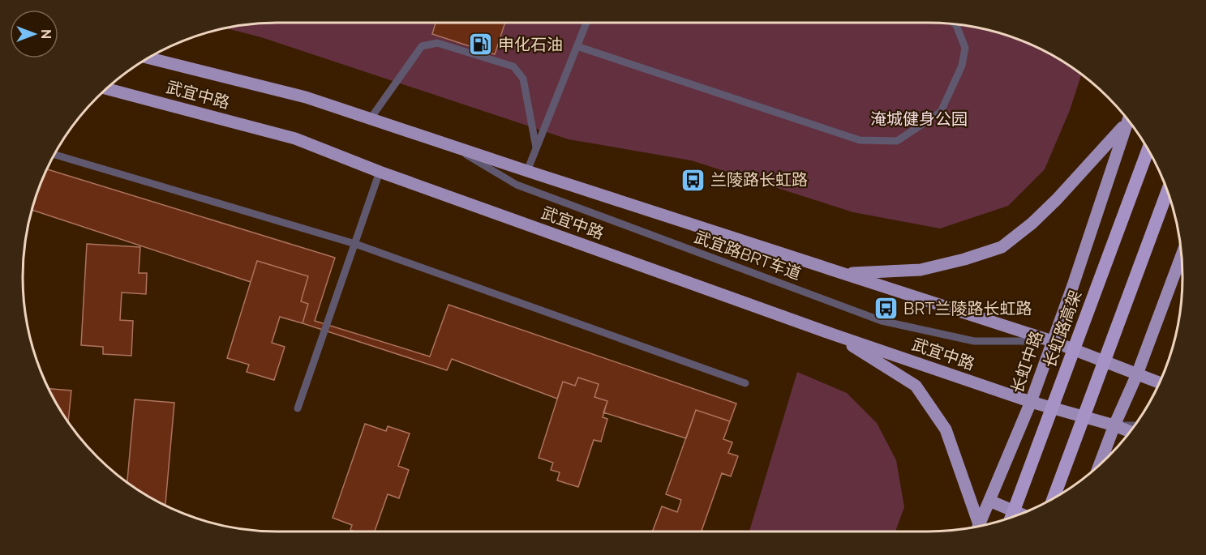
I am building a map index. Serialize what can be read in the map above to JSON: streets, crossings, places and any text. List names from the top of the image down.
{
  "streets": {
    "highway": ["长虹路高架"],
    "main road": ["武宜中路", "长虹中路"],
    "lane": ["武宜路BRT车道"]
  },
  "crossings": [
    ["武宜中路", "武宜路BRT车道"],
    ["武宜中路", "长虹中路"],
    ["武宜路BRT车道", "长虹中路"]
  ],
  "parks": ["淹城健身公园"],
  "places": {
    "fuel station": ["申化石油"],
    "bus stop": ["兰陵路长虹路", "BRT兰陵路长虹路"]
  },
  "north": "right"
}
